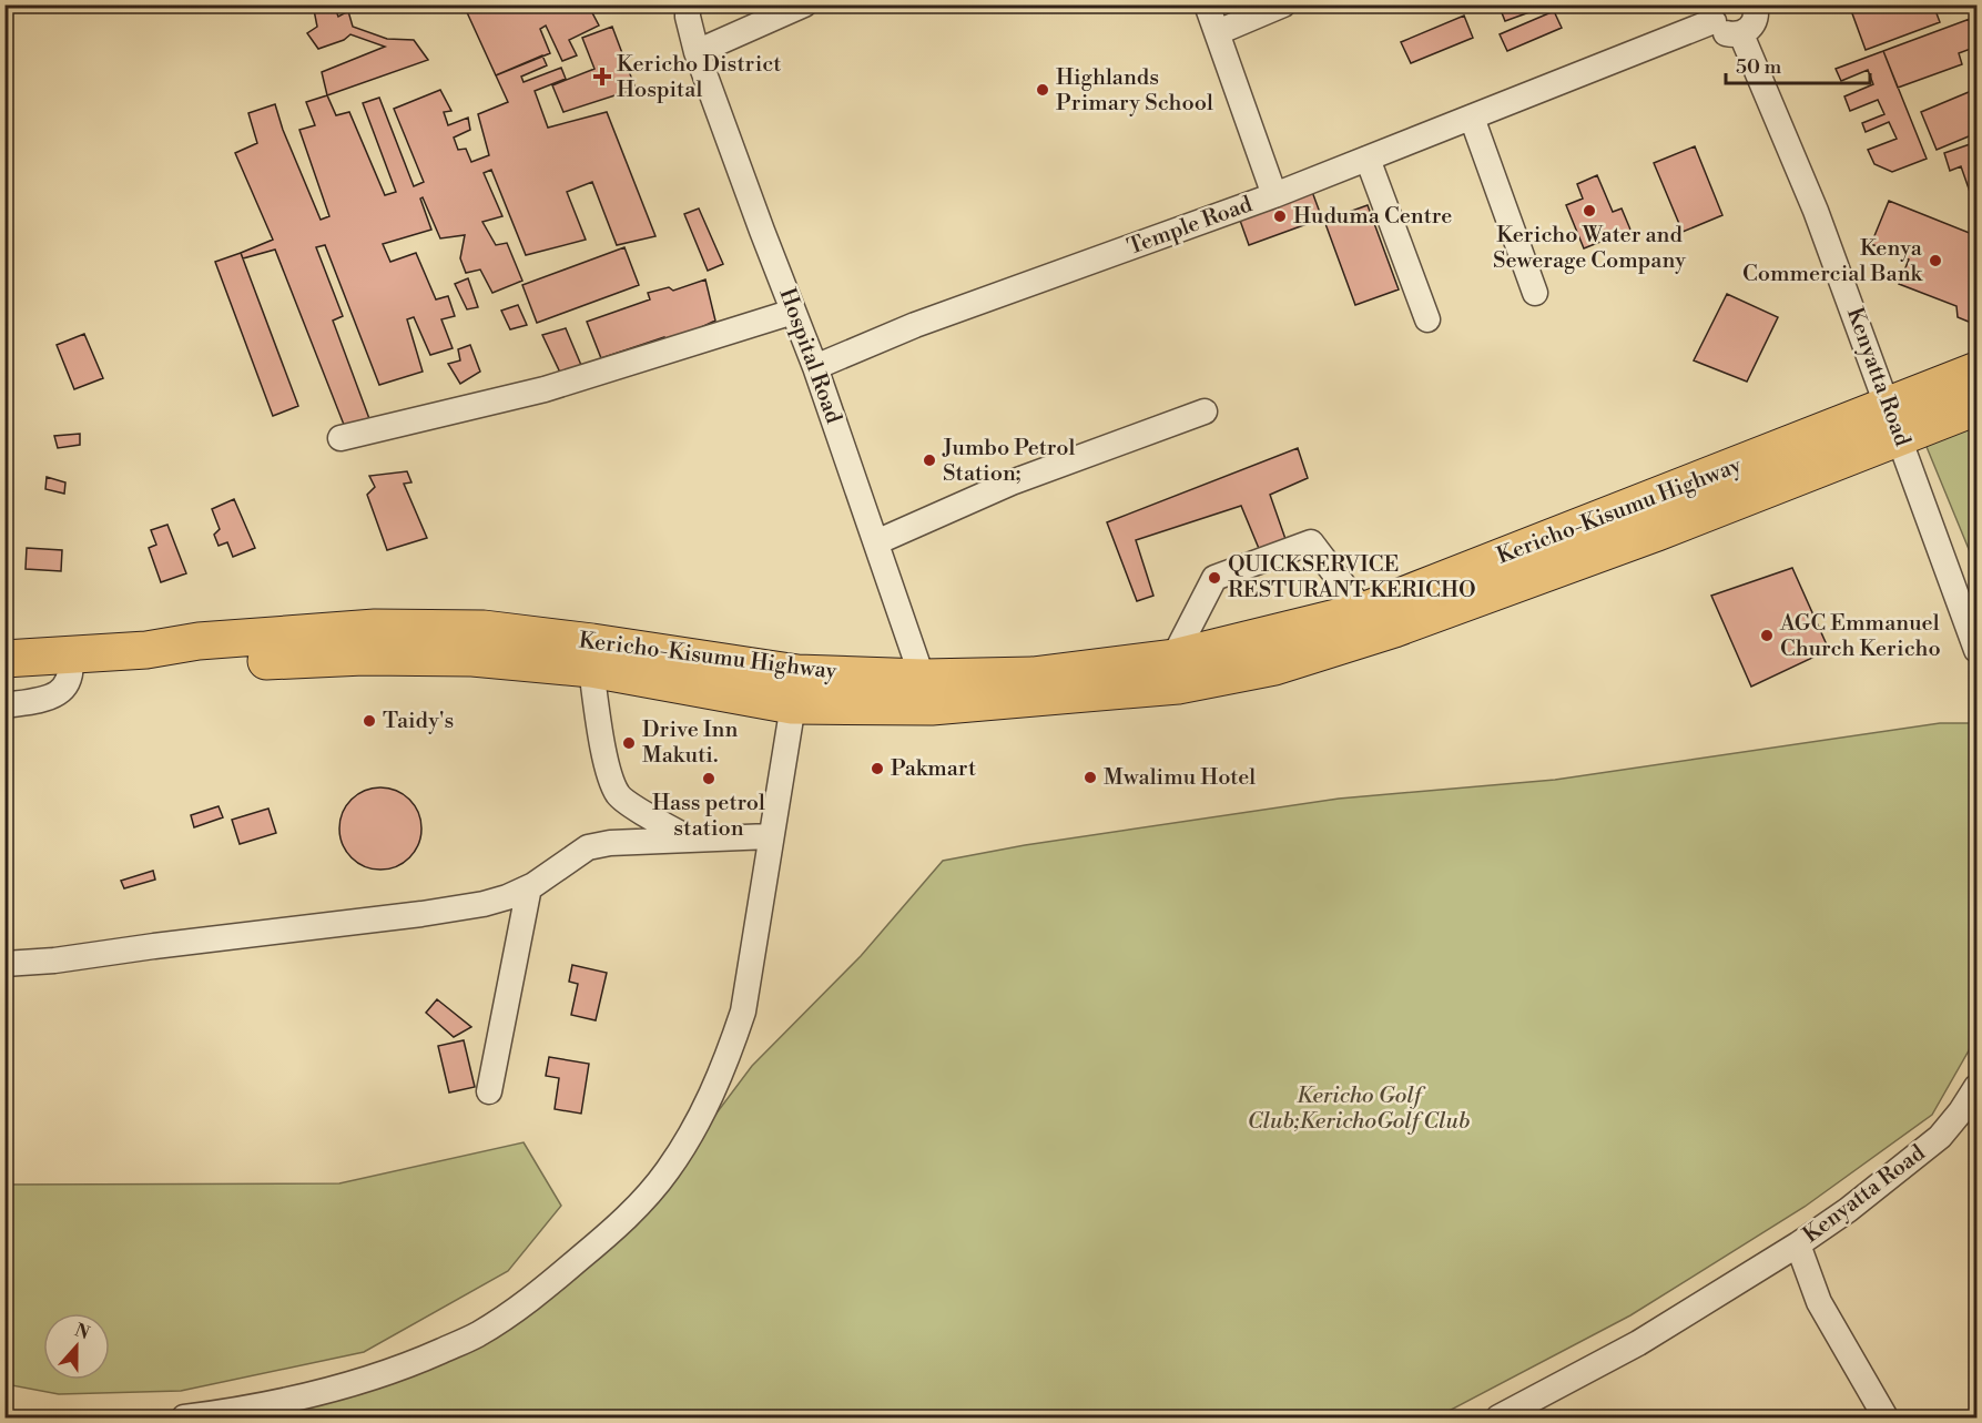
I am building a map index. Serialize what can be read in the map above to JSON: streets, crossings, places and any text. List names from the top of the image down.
{
  "streets": {
    "highway": ["Kericho-Kisumu Highway"],
    "street": ["Temple Road", "Hospital Road", "Kenyatta Road"]
  },
  "crossings": [
    ["Temple Road", "Hospital Road"],
    ["Hospital Road", "Kericho-Kisumu Highway"],
    ["Kenyatta Road", "Kericho-Kisumu Highway"]
  ],
  "parks": ["Kericho Golf Club;KerichoGolf Club"],
  "places": {
    "health": ["Kericho District Hospital"],
    "other": [
      "Highlands Primary School",
      "Kericho Water and Sewerage Company",
      "Huduma Centre",
      "Kenya Commercial Bank",
      "Jumbo Petrol Station;",
      "QUICKSERVICE RESTURANT KERICHO",
      "AGC Emmanuel Church Kericho",
      "Taidy's",
      "Drive Inn Makuti.",
      "Pakmart",
      "Mwalimu Hotel",
      "Hass petrol station"
    ]
  },
  "scale_bar": "50 m",
  "north": "top"
}
